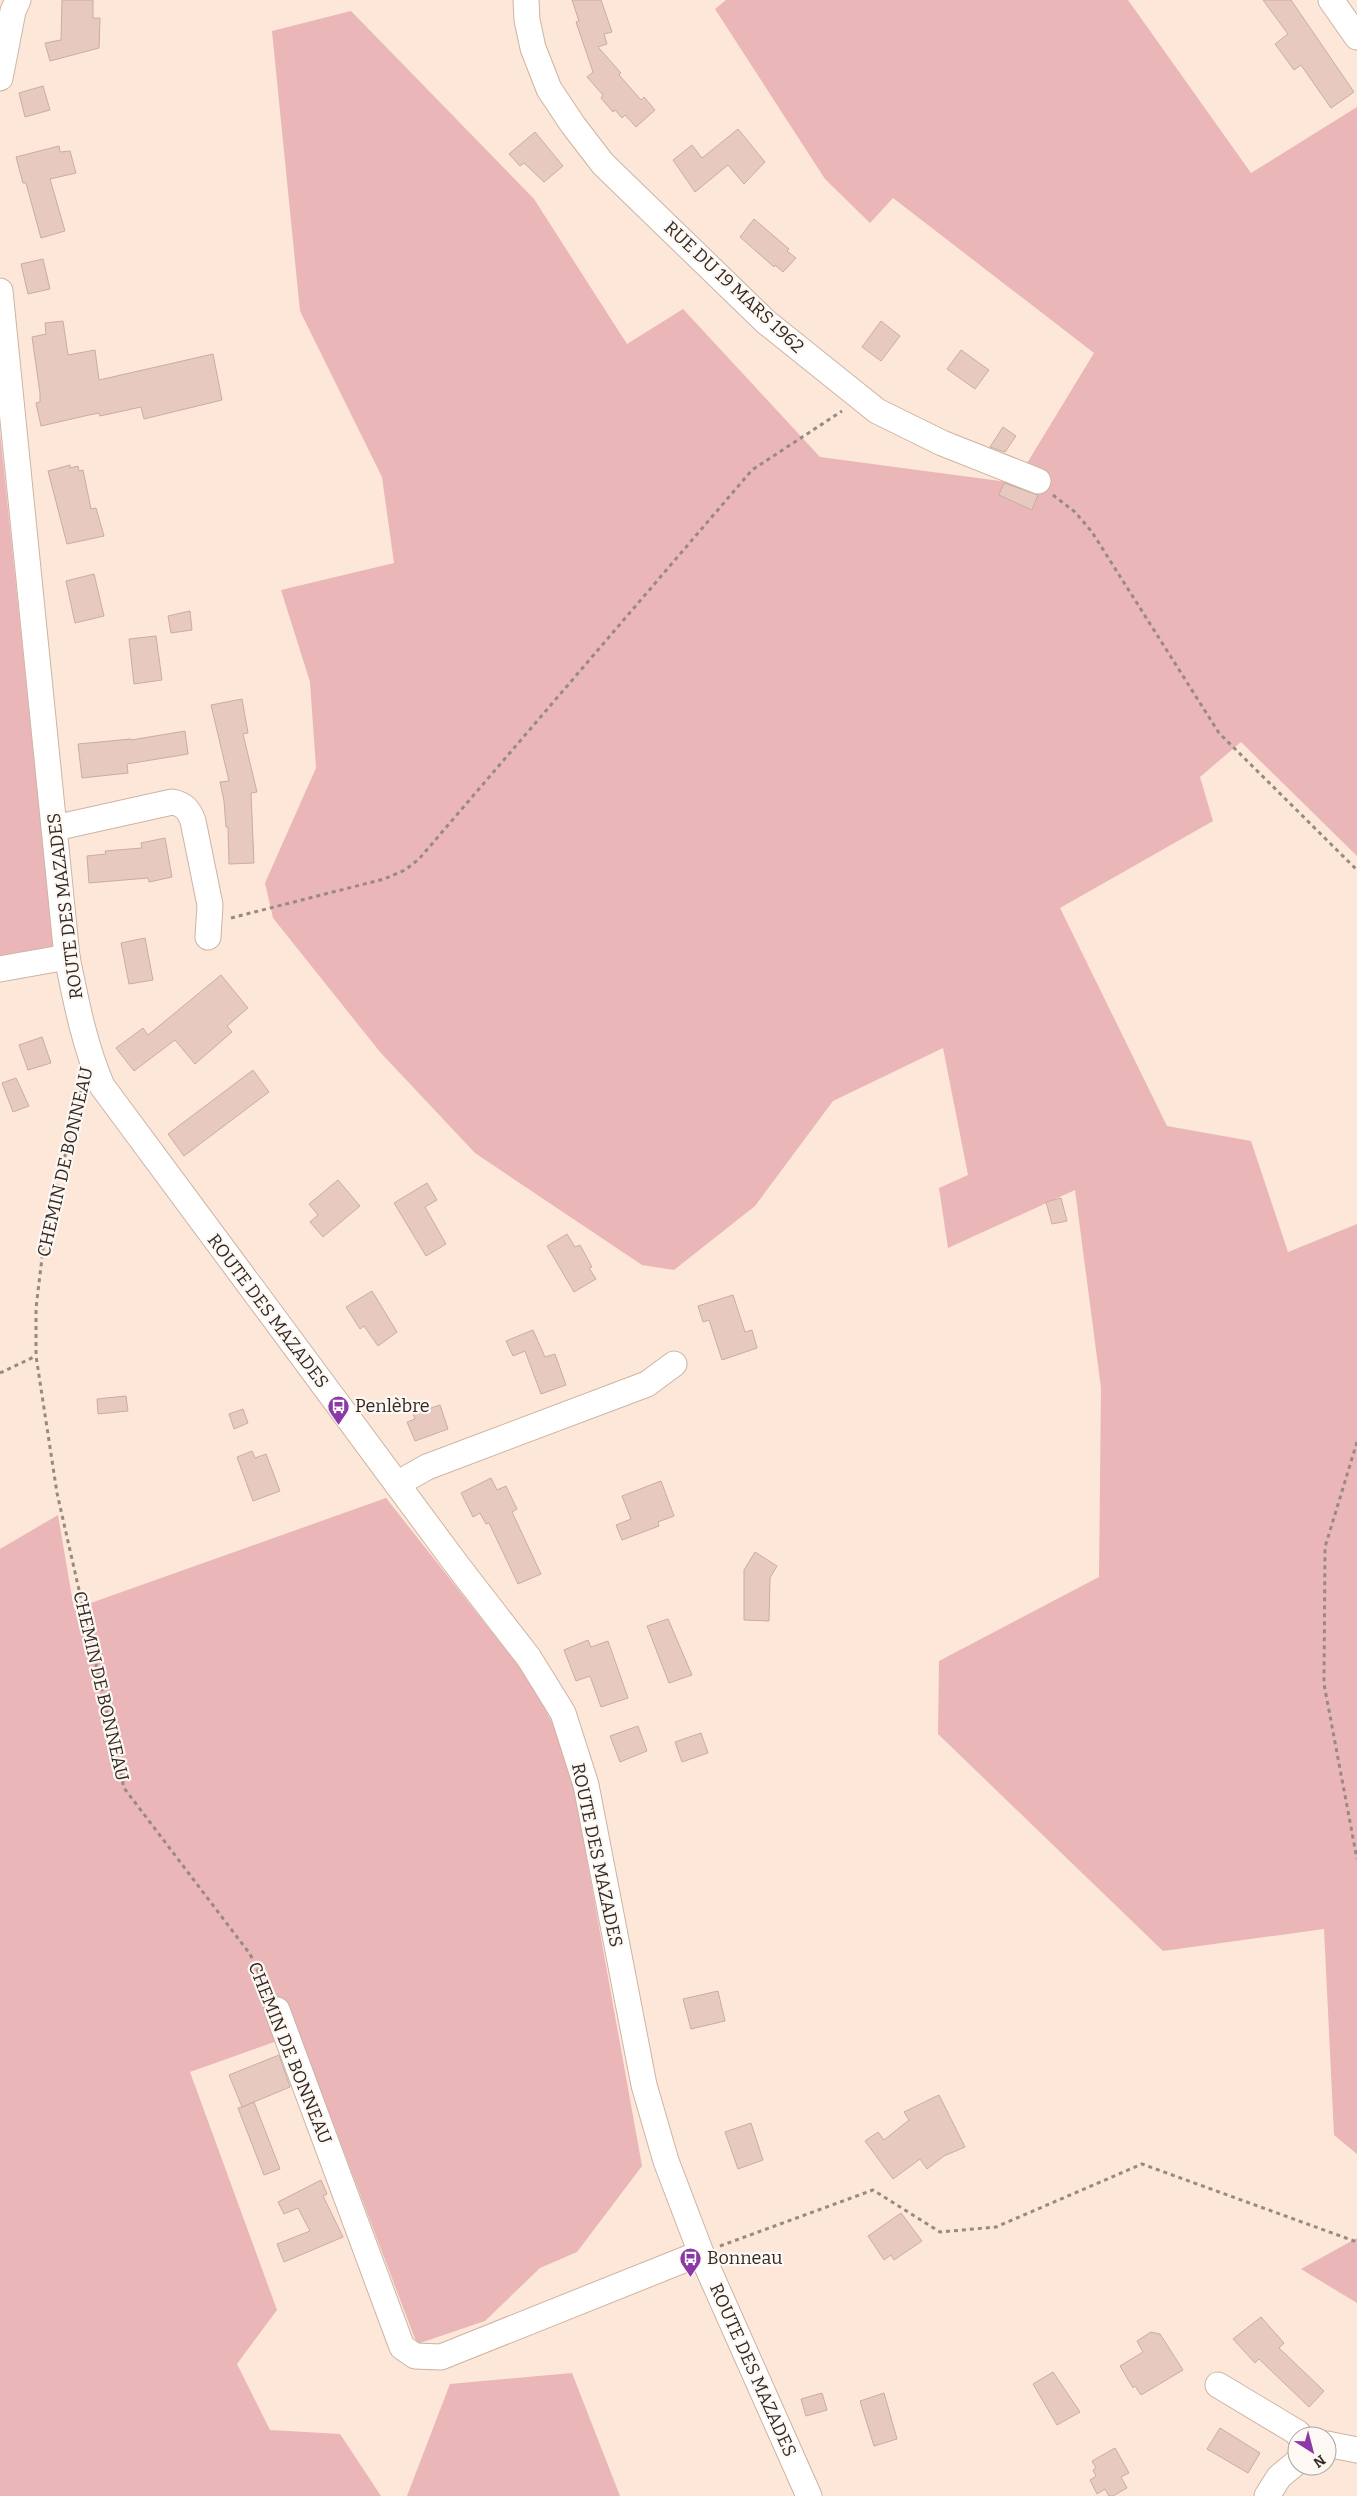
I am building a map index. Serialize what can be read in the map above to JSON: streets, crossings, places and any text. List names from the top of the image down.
{
  "streets": {
    "street": ["RUE DU 19 MARS 1962", "ROUTE DES MAZADES", "CHEMIN DE BONNEAU"]
  },
  "crossings": [
    ["ROUTE DES MAZADES", "CHEMIN DE BONNEAU"]
  ],
  "places": {
    "bus stop": ["Penlèbre", "Bonneau"]
  },
  "north": "bottom right"
}
